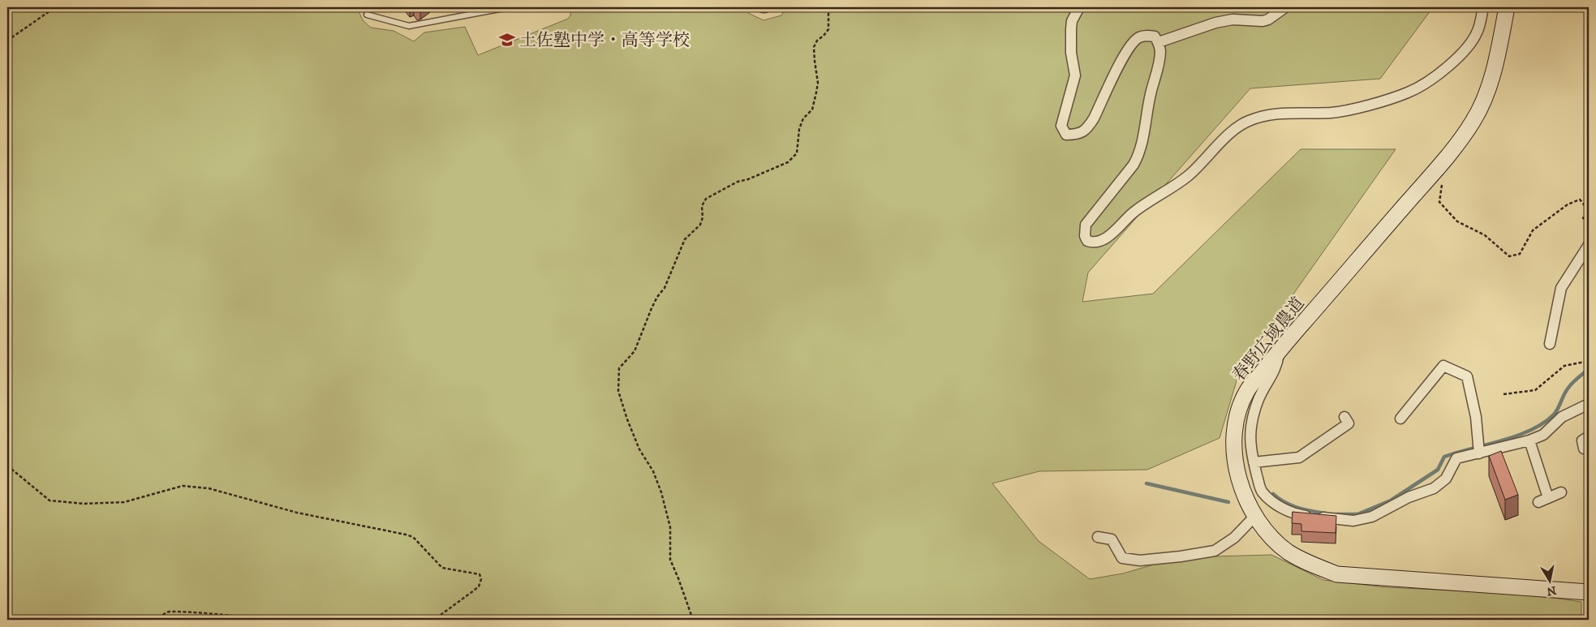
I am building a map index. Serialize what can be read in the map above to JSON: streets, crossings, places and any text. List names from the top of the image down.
{
  "streets": {
    "street": ["春野広域農道"]
  },
  "places": {
    "school or university": ["土佐塾中学・高等学校"]
  },
  "north": "bottom"
}
